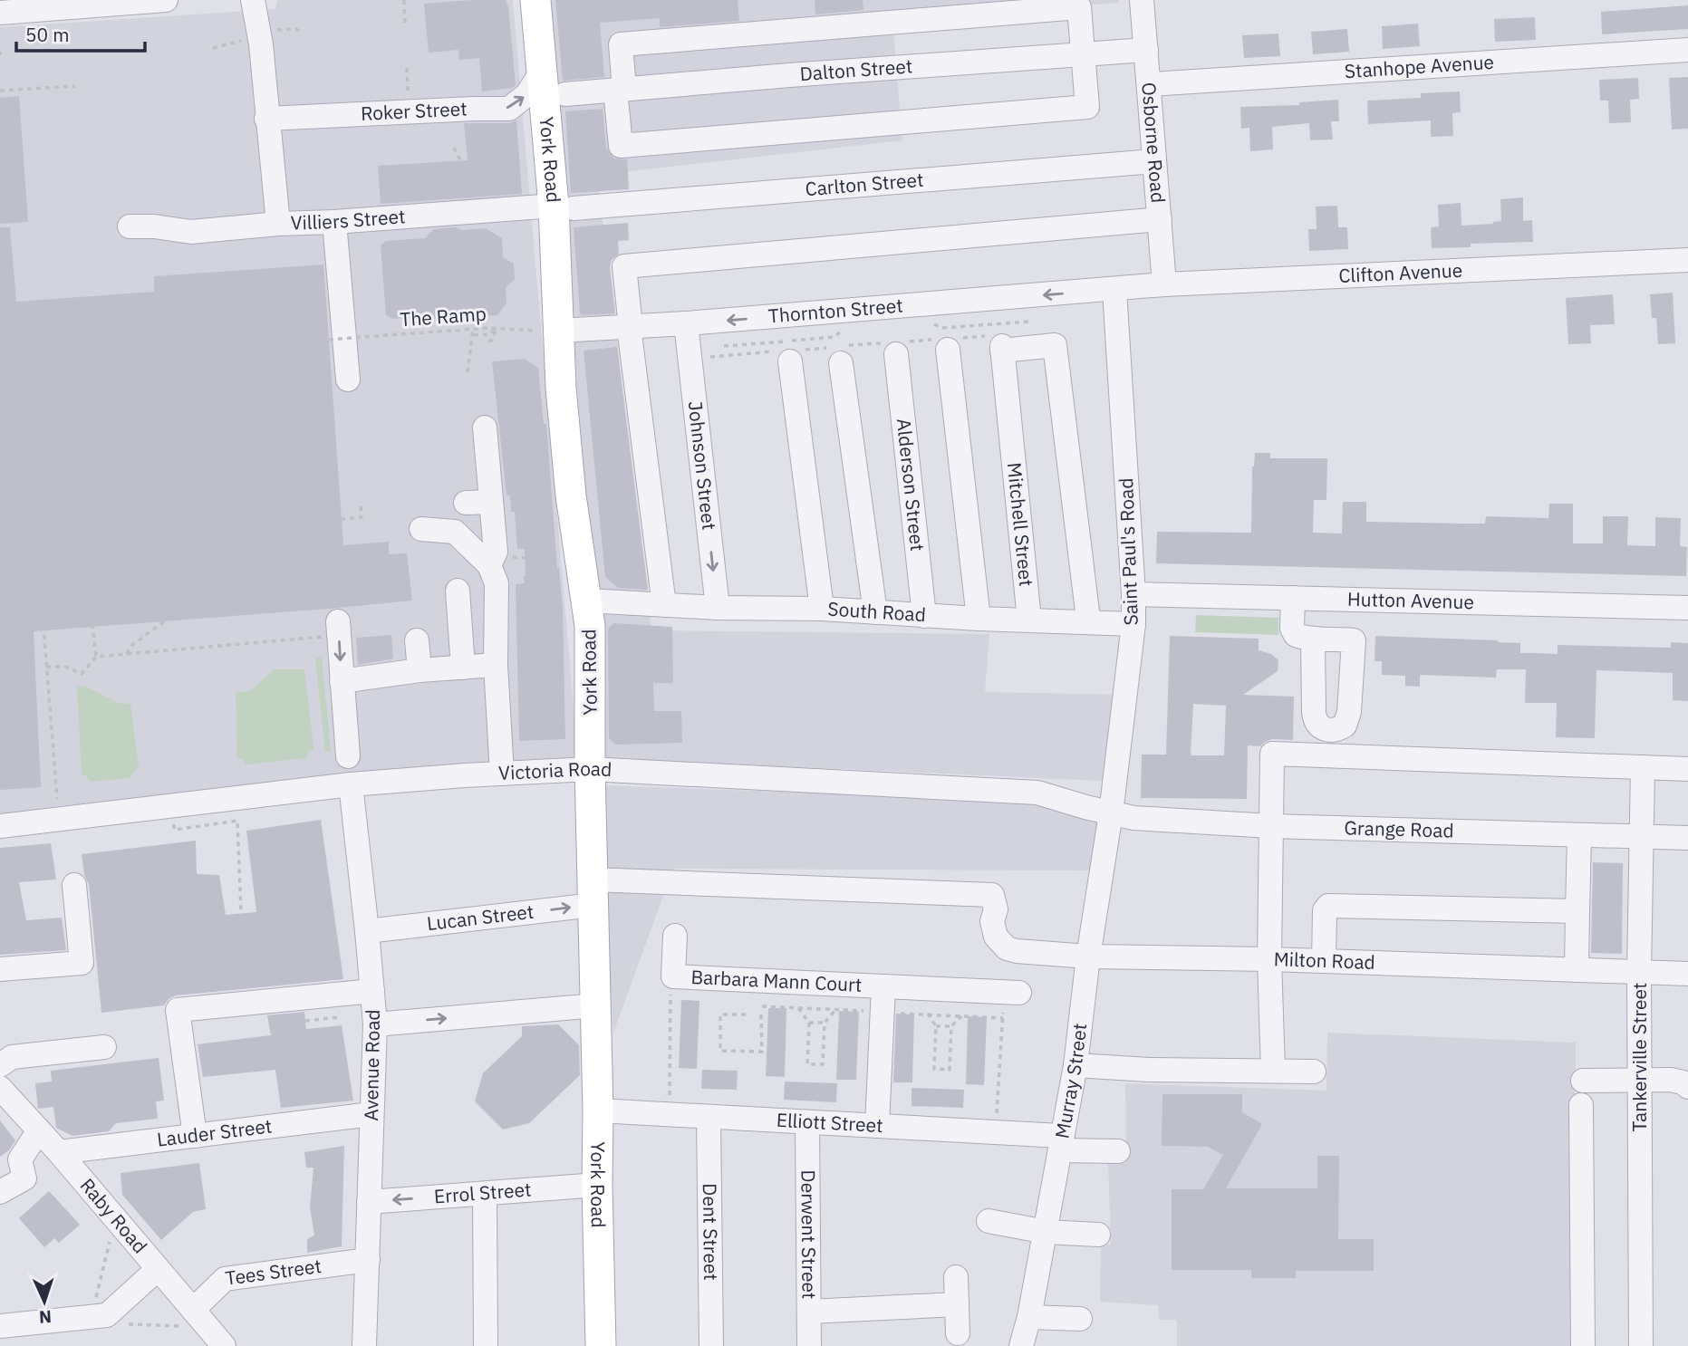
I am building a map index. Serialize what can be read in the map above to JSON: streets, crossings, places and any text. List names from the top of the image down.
{
  "streets": {
    "main road": ["York Road"],
    "street": [
      "Stanhope Avenue",
      "Dalton Street",
      "Roker Street",
      "Osborne Road",
      "Carlton Street",
      "Villiers Street",
      "Clifton Avenue",
      "Thornton Street",
      "Johnson Street",
      "Alderson Street",
      "Mitchell Street",
      "Saint Paul's Road",
      "Hutton Avenue",
      "South Road",
      "Victoria Road",
      "Grange Road",
      "Lucan Street",
      "Milton Road",
      "Barbara Mann Court",
      "Tankerville Street",
      "Avenue Road",
      "Murray Street",
      "Elliott Street",
      "Lauder Street",
      "Errol Street",
      "Raby Road",
      "Dent Street",
      "Derwent Street",
      "Tees Street"
    ],
    "path": ["The Ramp"]
  },
  "crossings": [
    ["Stanhope Avenue", "Osborne Road"],
    ["Dalton Street", "Osborne Road"],
    ["Roker Street", "York Road"],
    ["Osborne Road", "Carlton Street"],
    ["Osborne Road", "Clifton Avenue"],
    ["York Road", "Carlton Street"],
    ["York Road", "Thornton Street"],
    ["York Road", "The Ramp"],
    ["York Road", "South Road"],
    ["York Road", "Victoria Road"],
    ["York Road", "Lucan Street"],
    ["York Road", "Elliott Street"],
    ["York Road", "Errol Street"],
    ["Carlton Street", "Villiers Street"],
    ["Clifton Avenue", "Thornton Street"],
    ["Clifton Avenue", "Saint Paul's Road"],
    ["Thornton Street", "The Ramp"],
    ["Thornton Street", "Johnson Street"],
    ["Thornton Street", "Saint Paul's Road"],
    ["Johnson Street", "South Road"],
    ["Alderson Street", "South Road"],
    ["Mitchell Street", "South Road"],
    ["Saint Paul's Road", "Hutton Avenue"],
    ["Saint Paul's Road", "South Road"],
    ["Saint Paul's Road", "Victoria Road"],
    ["Saint Paul's Road", "Grange Road"],
    ["Saint Paul's Road", "Murray Street"],
    ["Victoria Road", "Grange Road"],
    ["Victoria Road", "Avenue Road"],
    ["Victoria Road", "Murray Street"],
    ["Grange Road", "Tankerville Street"],
    ["Grange Road", "Murray Street"],
    ["Lucan Street", "Milton Road"],
    ["Lucan Street", "Avenue Road"],
    ["Milton Road", "Tankerville Street"],
    ["Milton Road", "Murray Street"],
    ["Barbara Mann Court", "Elliott Street"],
    ["Avenue Road", "Lauder Street"],
    ["Avenue Road", "Errol Street"],
    ["Avenue Road", "Tees Street"],
    ["Murray Street", "Elliott Street"],
    ["Elliott Street", "Dent Street"],
    ["Elliott Street", "Derwent Street"],
    ["Lauder Street", "Raby Road"],
    ["Raby Road", "Tees Street"]
  ],
  "one_way": ["Roker Street", "Thornton Street"],
  "scale_bar": "50 m",
  "north": "bottom"
}
